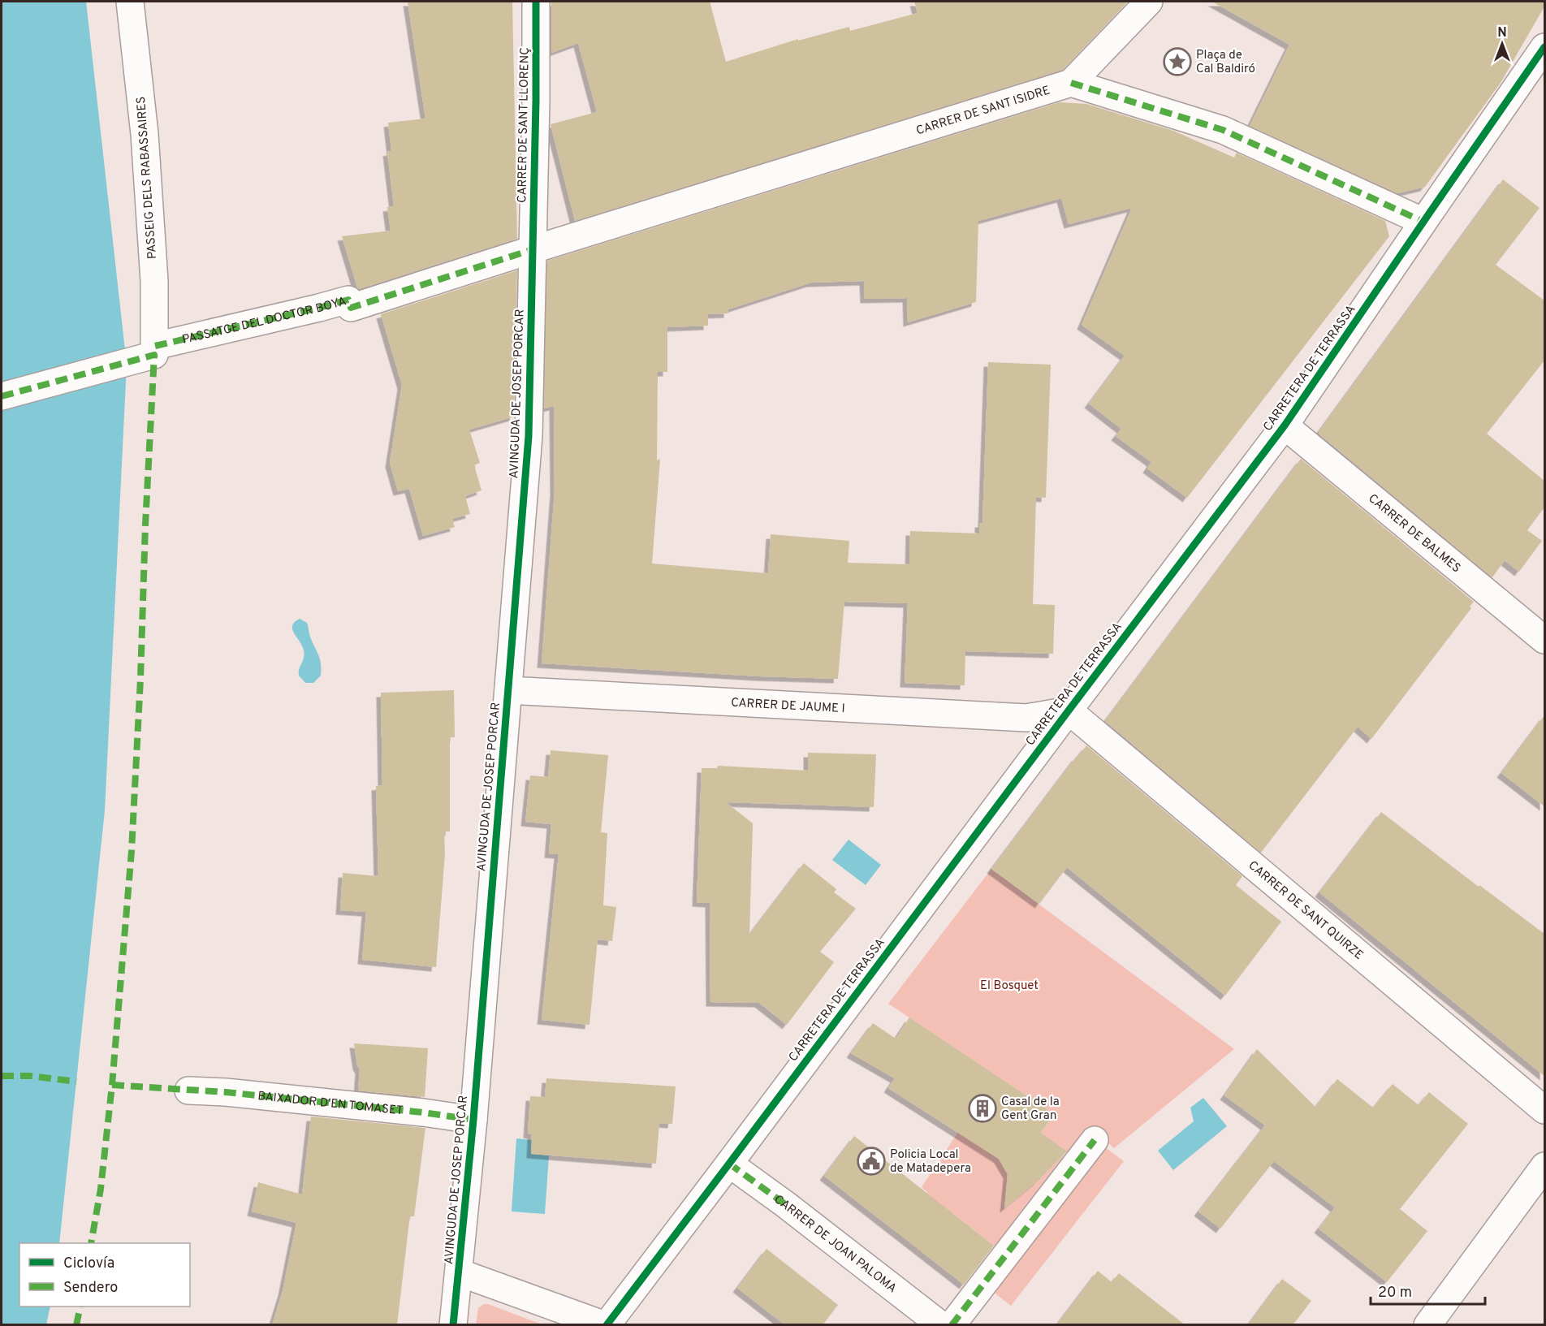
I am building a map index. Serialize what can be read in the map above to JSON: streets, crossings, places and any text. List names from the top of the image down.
{
  "streets": {
    "street": [
      "CARRER DE SANT ISIDRE",
      "CARRER DE SANT LLORENÇ",
      "PASSEIG DELS RABASSAIRES",
      "PASSATGE DEL DOCTOR BOYA",
      "CARRETERA DE TERRASSA",
      "AVINGUDA DE JOSEP PORCAR",
      "CARRER DE BALMES",
      "CARRER DE JAUME I",
      "CARRER DE SANT QUIRZE",
      "BAIXADOR D'EN TOMASET",
      "CARRER DE JOAN PALOMA"
    ]
  },
  "crossings": [
    ["CARRER DE SANT ISIDRE", "CARRER DE SANT LLORENÇ"],
    ["CARRER DE SANT ISIDRE", "PASSATGE DEL DOCTOR BOYA"],
    ["CARRER DE SANT ISIDRE", "AVINGUDA DE JOSEP PORCAR"],
    ["CARRER DE SANT LLORENÇ", "PASSATGE DEL DOCTOR BOYA"],
    ["CARRER DE SANT LLORENÇ", "AVINGUDA DE JOSEP PORCAR"],
    ["PASSEIG DELS RABASSAIRES", "PASSATGE DEL DOCTOR BOYA"],
    ["PASSATGE DEL DOCTOR BOYA", "AVINGUDA DE JOSEP PORCAR"],
    ["CARRETERA DE TERRASSA", "CARRER DE BALMES"],
    ["CARRETERA DE TERRASSA", "CARRER DE JAUME I"],
    ["CARRETERA DE TERRASSA", "CARRER DE SANT QUIRZE"],
    ["CARRETERA DE TERRASSA", "CARRER DE JOAN PALOMA"],
    ["AVINGUDA DE JOSEP PORCAR", "CARRER DE JAUME I"],
    ["AVINGUDA DE JOSEP PORCAR", "BAIXADOR D'EN TOMASET"],
    ["CARRER DE JAUME I", "CARRER DE SANT QUIRZE"]
  ],
  "parks": ["El Bosquet"],
  "places": {
    "place": ["Plaça de Cal Baldiró"],
    "building": ["Casal de la Gent Gran"],
    "public building": ["Policia Local de Matadepera"]
  },
  "legend": ["Ciclovía", "Sendero"],
  "scale_bar": "20 m",
  "north": "top"
}
